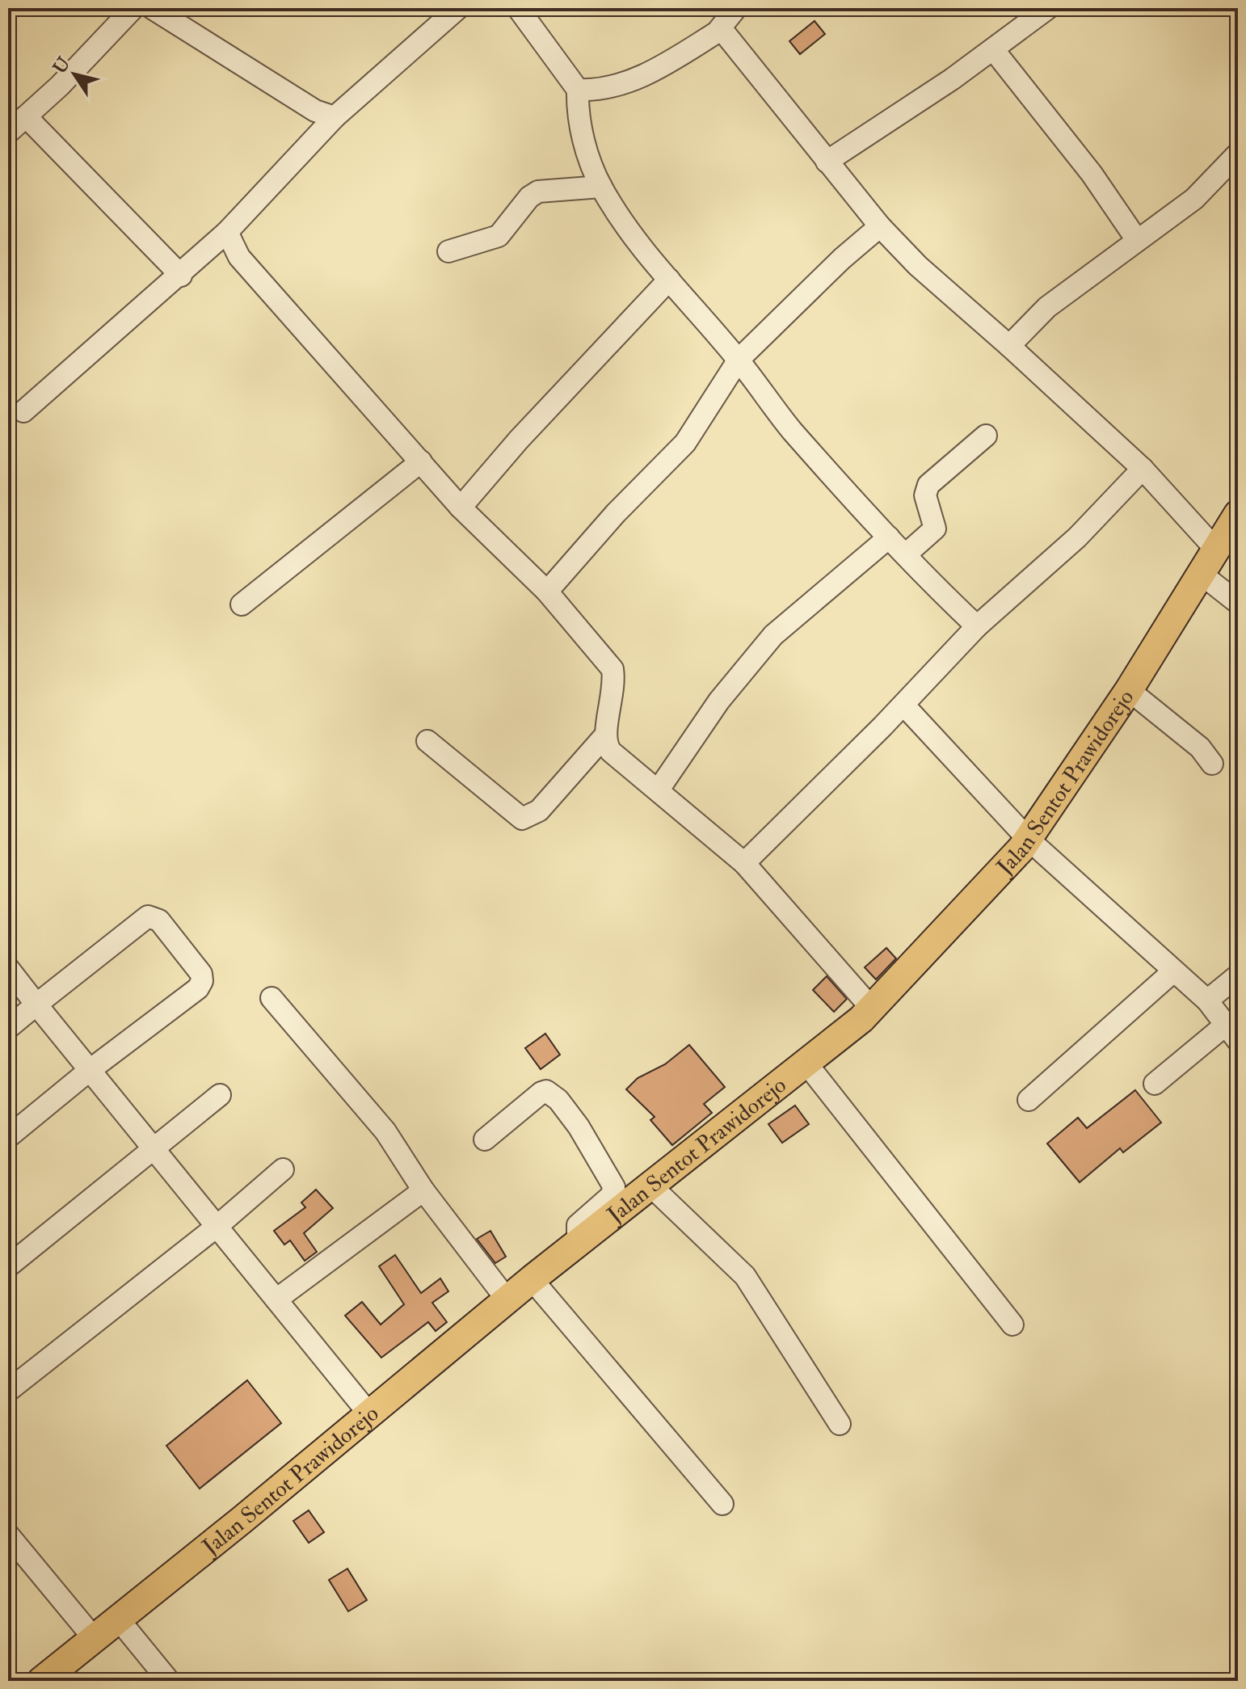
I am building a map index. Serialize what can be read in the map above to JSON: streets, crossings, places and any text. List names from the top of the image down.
{
  "streets": {
    "main road": ["Jalan Sentot Prawidorejo"]
  },
  "north": "top left"
}
